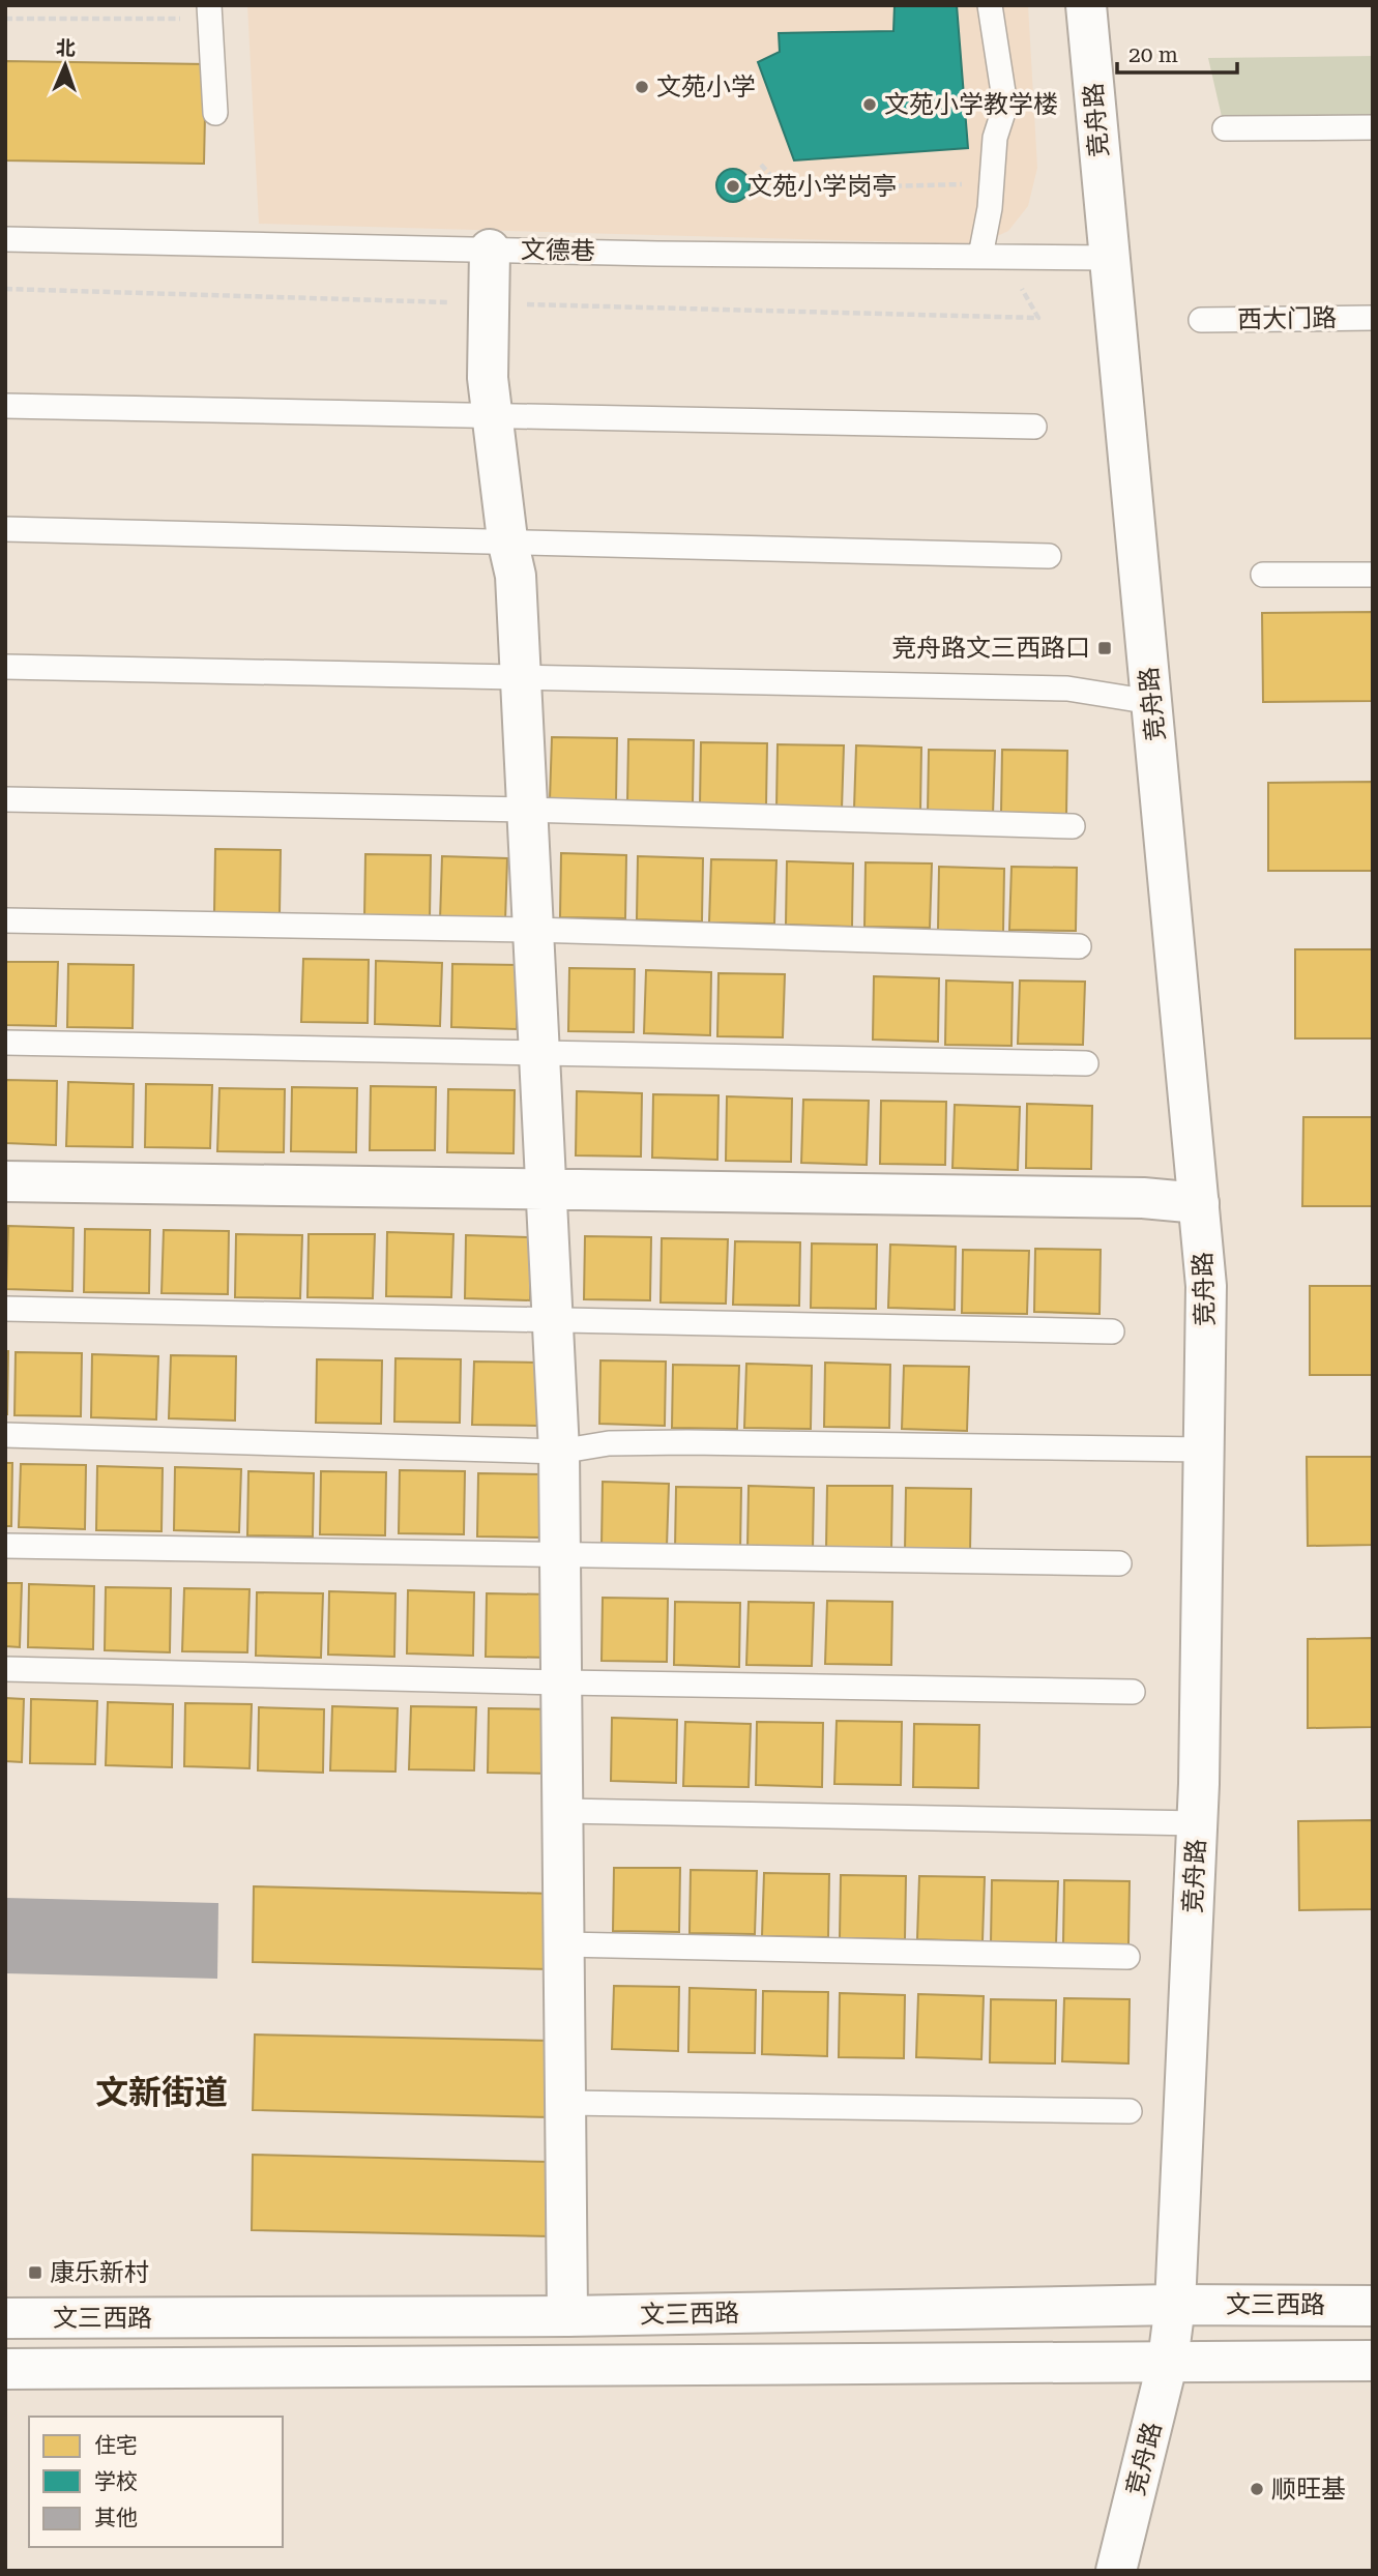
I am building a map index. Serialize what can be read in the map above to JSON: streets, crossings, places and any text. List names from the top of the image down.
{
  "streets": {
    "street": ["竞舟路", "文三西路"],
    "lane": ["文德巷", "西大门路"]
  },
  "crossings": [
    ["竞舟路", "文德巷"],
    ["竞舟路", "文三西路"]
  ],
  "districts": ["文新街道"],
  "places": {
    "other": [
      "文苑小学",
      "文苑小学教学楼",
      "文苑小学岗亭",
      "顺旺基"
    ],
    "transit": ["竞舟路文三西路口", "康乐新村"]
  },
  "legend": ["住宅", "学校", "其他"],
  "scale_bar": "20 m",
  "north": "top"
}
